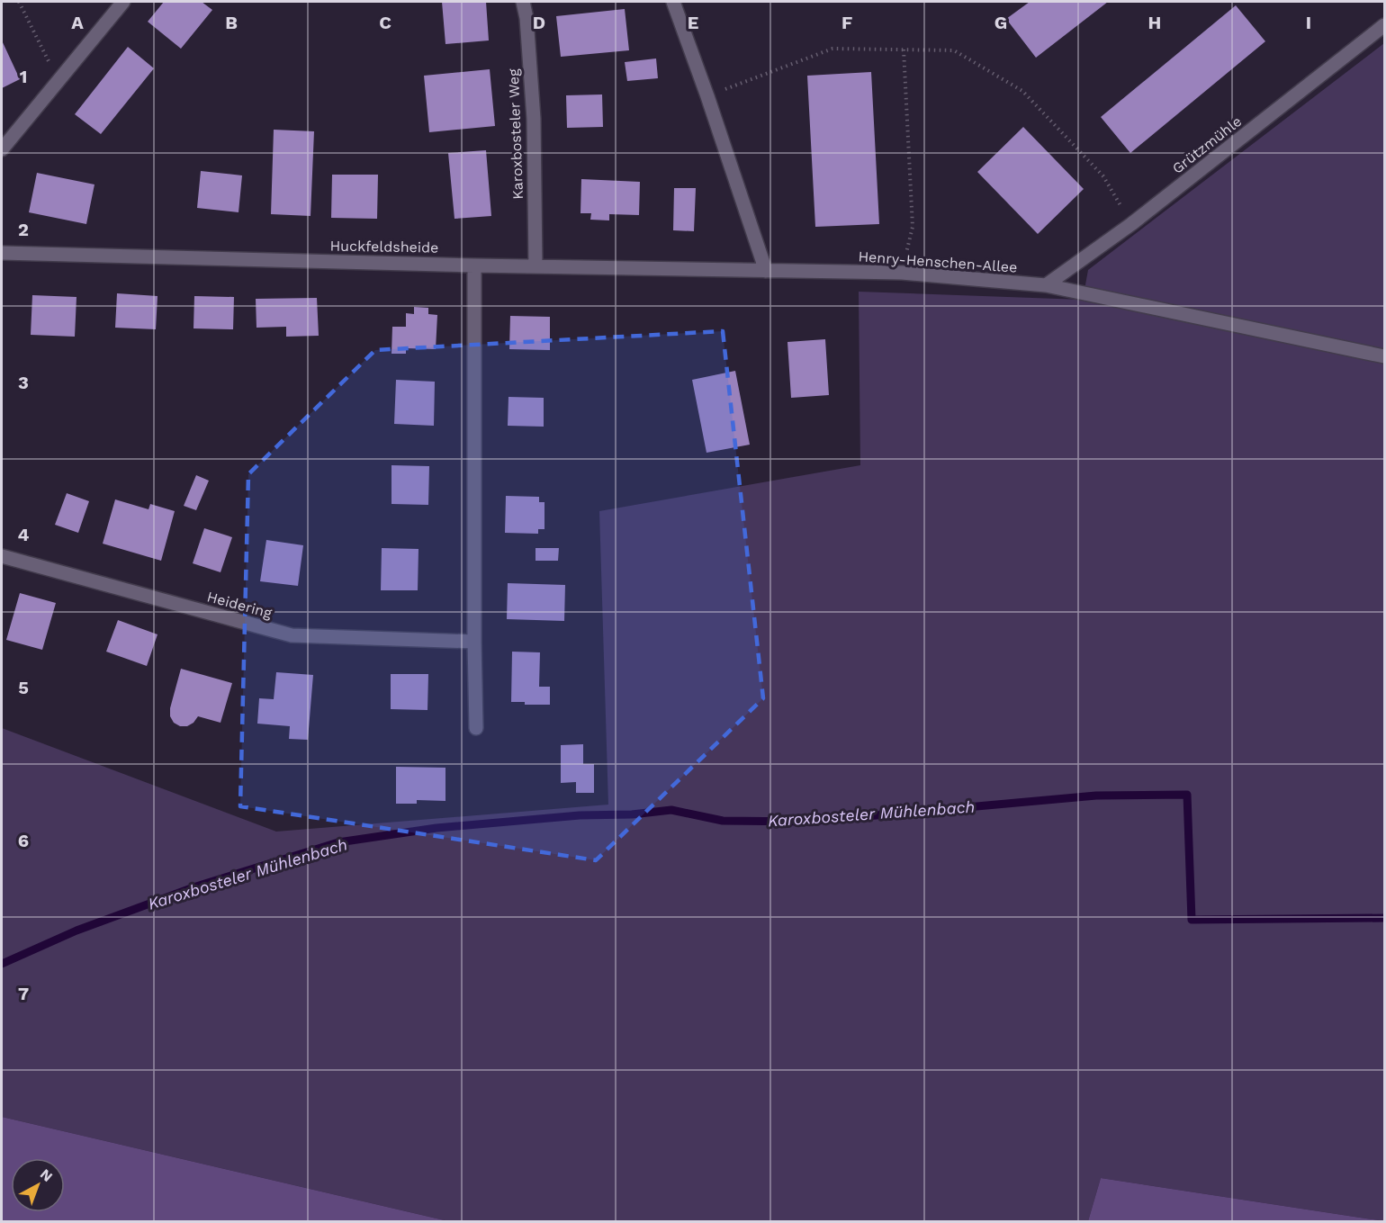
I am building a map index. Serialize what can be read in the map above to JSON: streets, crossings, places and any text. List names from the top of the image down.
{
  "streets": {
    "street": [
      "Karoxbosteler Weg",
      "Grützmühle",
      "Huckfeldsheide",
      "Henry-Henschen-Allee",
      "Heidering"
    ]
  },
  "crossings": [
    ["Karoxbosteler Weg", "Huckfeldsheide"],
    ["Grützmühle", "Henry-Henschen-Allee"],
    ["Huckfeldsheide", "Henry-Henschen-Allee"]
  ],
  "water": ["Karoxbosteler Mühlenbach"],
  "north": "top right",
  "grid": {
    "columns": [
      "A",
      "B",
      "C",
      "D",
      "E",
      "F",
      "G",
      "H",
      "I"
    ],
    "rows": [
      "1",
      "2",
      "3",
      "4",
      "5",
      "6",
      "7"
    ]
  }
}
